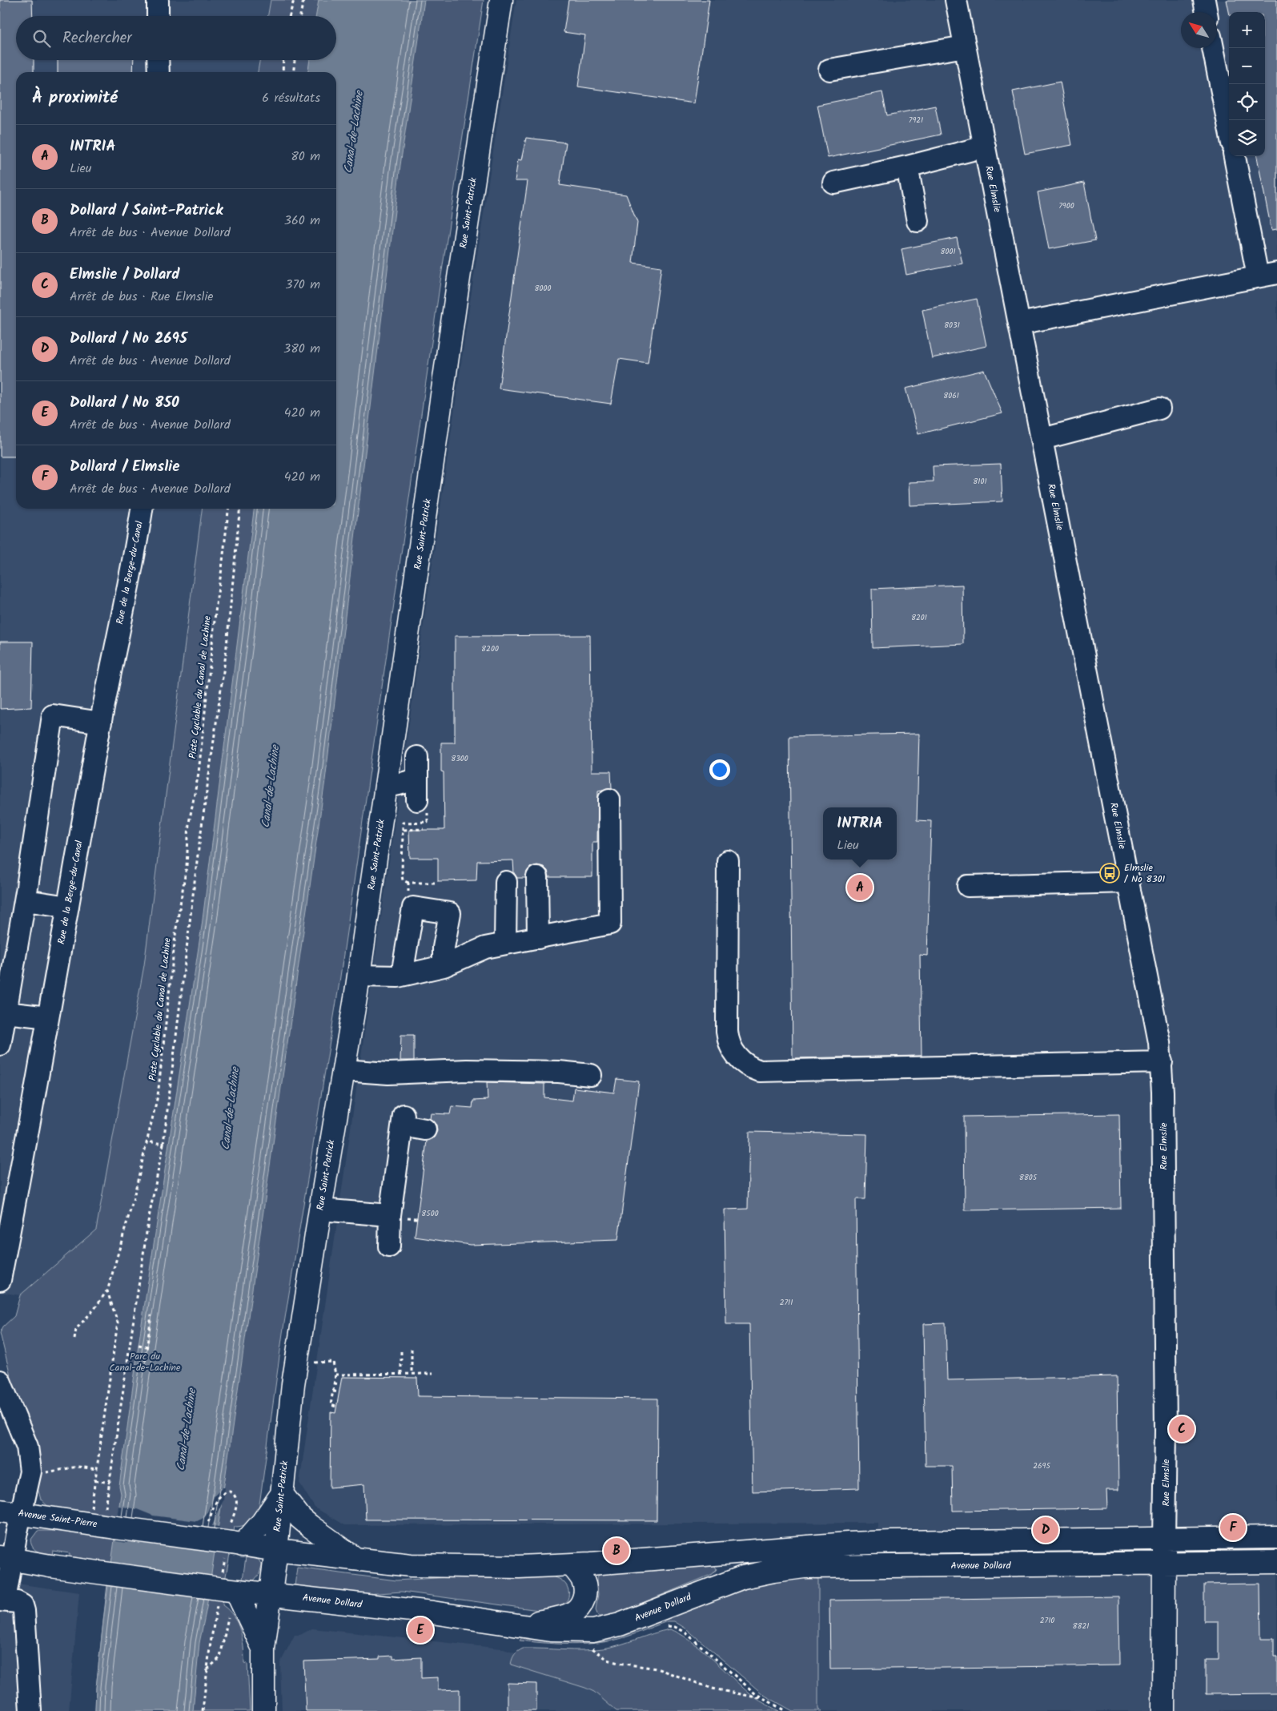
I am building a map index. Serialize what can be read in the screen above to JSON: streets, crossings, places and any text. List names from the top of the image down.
{
  "streets": {
    "main road": [
      "Rue Elmslie",
      "Rue Saint-Patrick",
      "Avenue Saint-Pierre",
      "Avenue Dollard"
    ],
    "street": ["Rue de la Berge-du-Canal"],
    "path": ["Piste Cyclable du Canal de Lachine"]
  },
  "crossings": [
    ["Rue Elmslie", "Avenue Dollard"],
    ["Rue Saint-Patrick", "Avenue Dollard"]
  ],
  "water": ["Canal-de-Lachine"],
  "parks": ["Parc du Canal-de-Lachine"],
  "places": {
    "bus stop": ["Elmslie / No 8301"]
  },
  "house_numbers": [
    "7921",
    "7900",
    "8001",
    "8000",
    "8031",
    "8061",
    "8101",
    "8201",
    "8200",
    "8300",
    "8805",
    "8500",
    "2711",
    "2695",
    "2710",
    "8821"
  ],
  "north": "top left",
  "page": {
    "map_buttons": ["+", "−"],
    "search": "Rechercher",
    "heading": ["À proximité", "6 résultats"],
    "list": [
      {
        "mark": "A",
        "name": "INTRIA",
        "note": "Lieu",
        "value": "80 m"
      },
      {
        "mark": "B",
        "name": "Dollard / Saint-Patrick",
        "note": "Arrêt de bus · Avenue Dollard",
        "value": "360 m"
      },
      {
        "mark": "C",
        "name": "Elmslie / Dollard",
        "note": "Arrêt de bus · Rue Elmslie",
        "value": "370 m"
      },
      {
        "mark": "D",
        "name": "Dollard / No 2695",
        "note": "Arrêt de bus · Avenue Dollard",
        "value": "380 m"
      },
      {
        "mark": "E",
        "name": "Dollard / No 850",
        "note": "Arrêt de bus · Avenue Dollard",
        "value": "420 m"
      },
      {
        "mark": "F",
        "name": "Dollard / Elmslie",
        "note": "Arrêt de bus · Avenue Dollard",
        "value": "420 m"
      }
    ],
    "popup": ["INTRIA", "Lieu"],
    "pins": [
      "A",
      "C",
      "F",
      "D",
      "B",
      "E"
    ]
  }
}
